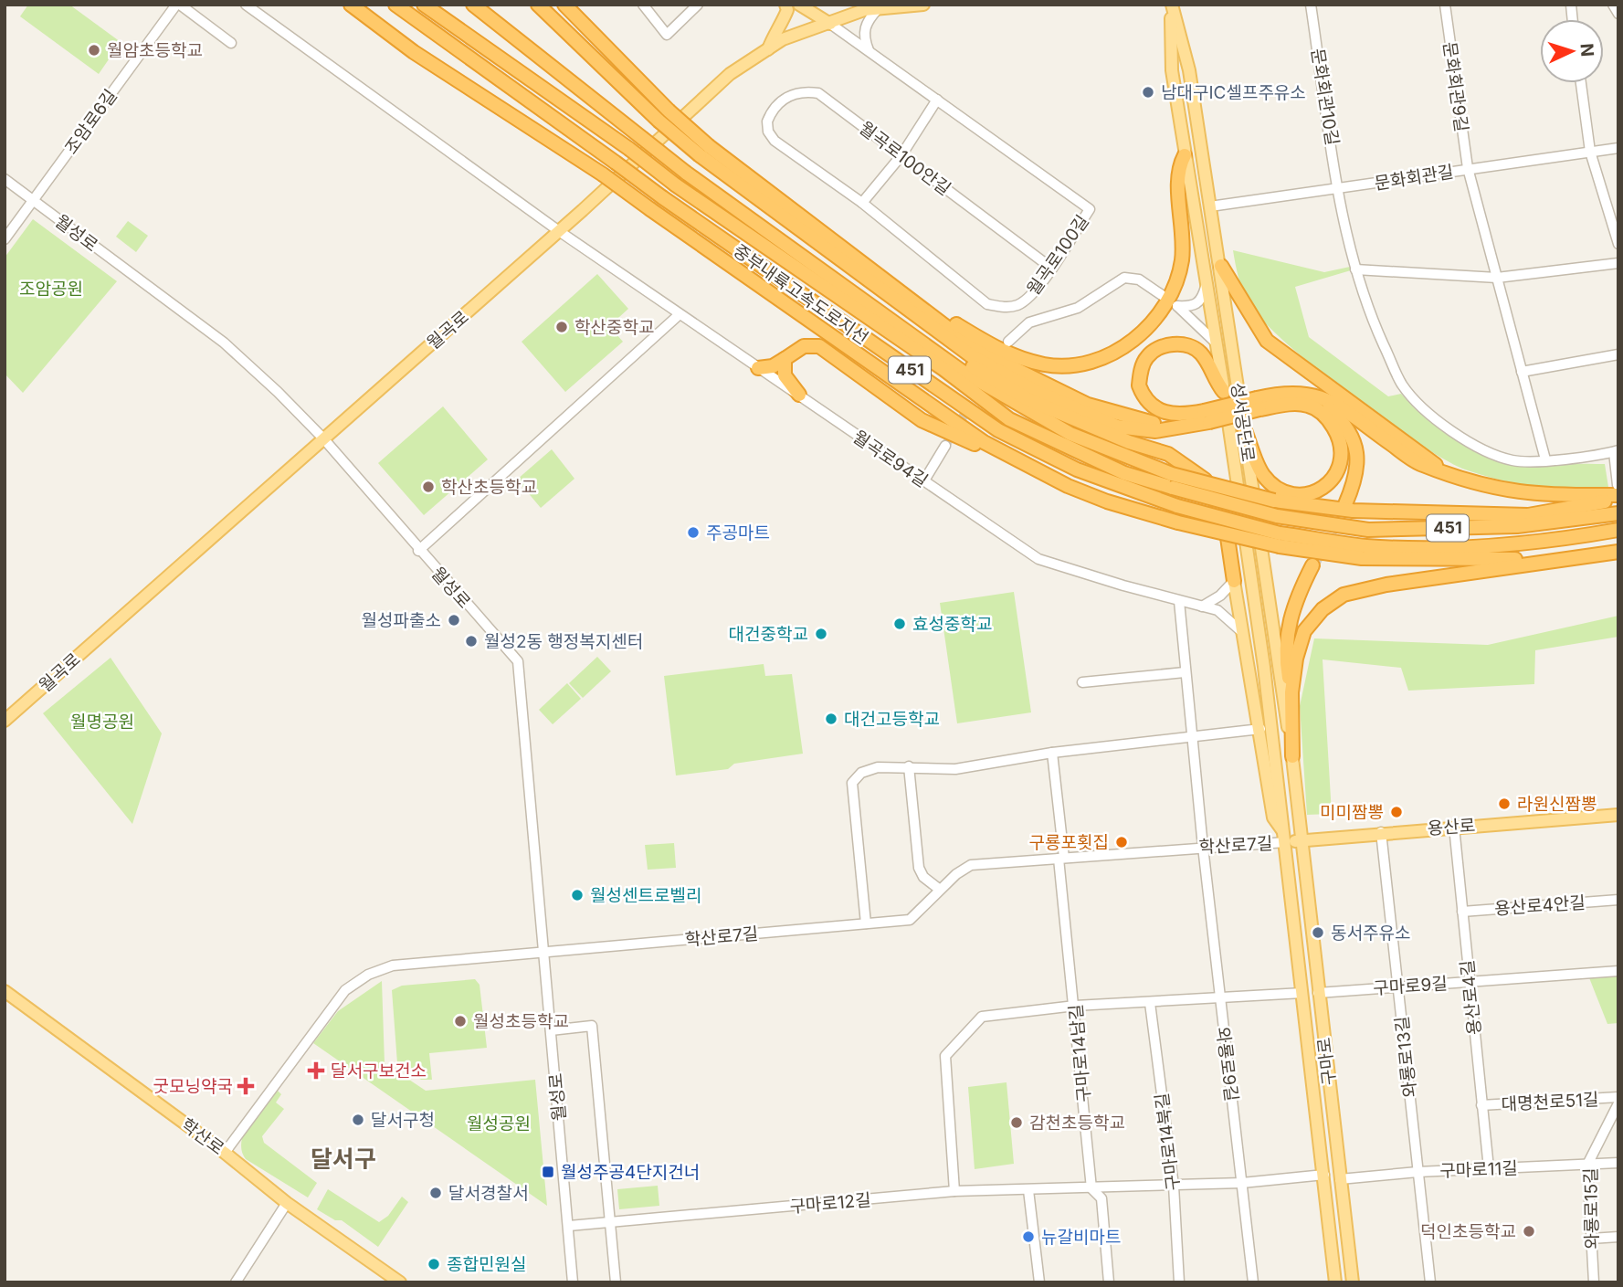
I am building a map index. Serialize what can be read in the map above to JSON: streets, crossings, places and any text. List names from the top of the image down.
{
  "streets": {
    "highway": ["중부내륙고속도로지선", "451"],
    "main road": [
      "월곡로",
      "성서공단로",
      "용산로",
      "구마로",
      "학산로"
    ],
    "street": [
      "문화회관9길",
      "문화회관10길",
      "조암로6길",
      "월곡로100안길",
      "문화회관길",
      "월성로",
      "월곡로100길",
      "월곡로94길",
      "학산로7길",
      "용산로4안길",
      "구마로9길",
      "용산로4길",
      "구마로14남길",
      "와룡로13길",
      "와룡로9길",
      "대명천로51길",
      "구마로14북길",
      "구마로11길",
      "구마로12길",
      "와룡로15길"
    ]
  },
  "crossings": [
    ["문화회관9길", "문화회관10길"],
    ["문화회관9길", "문화회관길"],
    ["문화회관10길", "문화회관길"],
    ["조암로6길", "월성로"],
    ["월곡로100안길", "월곡로100길"],
    ["문화회관길", "성서공단로"],
    ["월성로", "월곡로"],
    ["월성로", "학산로7길"],
    ["월성로", "구마로12길"],
    ["월곡로100길", "월곡로"],
    ["월곡로", "월곡로94길"],
    ["성서공단로", "용산로"],
    ["성서공단로", "학산로7길"],
    ["성서공단로", "구마로"],
    ["월곡로94길", "와룡로9길"],
    ["용산로", "학산로7길"],
    ["용산로", "용산로4길"],
    ["용산로", "와룡로13길"],
    ["용산로", "구마로"],
    ["학산로7길", "구마로14남길"],
    ["학산로7길", "구마로"],
    ["학산로7길", "와룡로9길"],
    ["학산로7길", "학산로"],
    ["용산로4안길", "용산로4길"],
    ["구마로9길", "용산로4길"],
    ["구마로9길", "와룡로13길"],
    ["구마로9길", "구마로"],
    ["용산로4길", "대명천로51길"],
    ["용산로4길", "구마로11길"],
    ["구마로14남길", "구마로12길"],
    ["와룡로13길", "구마로11길"],
    ["구마로", "구마로11길"],
    ["구마로", "구마로12길"],
    ["와룡로9길", "구마로12길"],
    ["구마로14북길", "구마로12길"],
    ["구마로11길", "와룡로15길"]
  ],
  "districts": ["달서구"],
  "parks": ["조암공원", "월명공원", "월성공원"],
  "places": {
    "other": [
      "월암초등학교",
      "남대구IC셀프주유소",
      "학산중학교",
      "학산초등학교",
      "주공마트",
      "월성파출소",
      "효성중학교",
      "대건중학교",
      "월성2동 행정복지센터",
      "대건고등학교",
      "라원신짬뽕",
      "미미짬뽕",
      "구룡포횟집",
      "월성센트로벨리",
      "동서주유소",
      "월성초등학교",
      "달서구청",
      "감천초등학교",
      "달서경찰서",
      "덕인초등학교",
      "뉴갈비마트",
      "종합민원실"
    ],
    "health": ["달서구보건소", "굿모닝약국"],
    "transit": ["월성주공4단지건너"]
  },
  "north": "right"
}
